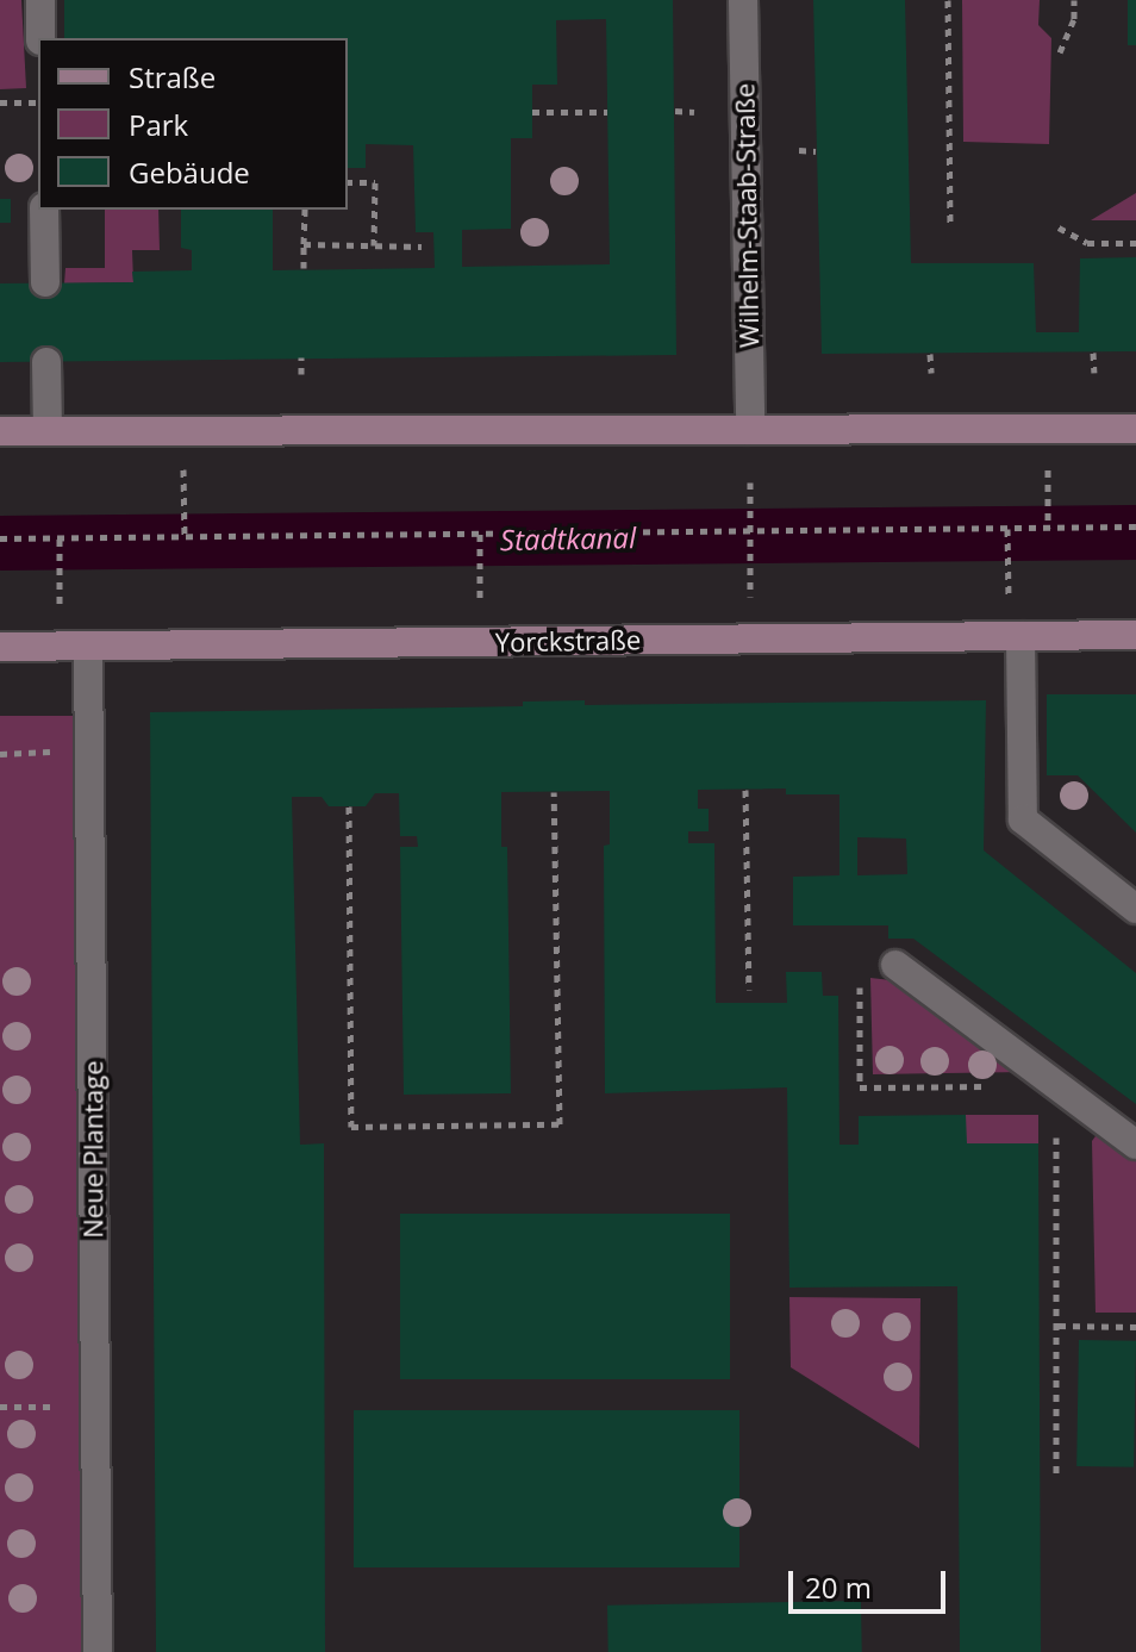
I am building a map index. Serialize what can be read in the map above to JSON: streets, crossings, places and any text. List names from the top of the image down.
{
  "streets": {
    "street": ["Wilhelm-Staab-Straße", "Yorckstraße", "Neue Plantage"]
  },
  "crossings": [
    ["Yorckstraße", "Neue Plantage"]
  ],
  "water": ["Stadtkanal"],
  "legend": ["Straße", "Park", "Gebäude"],
  "scale_bar": "20 m"
}
